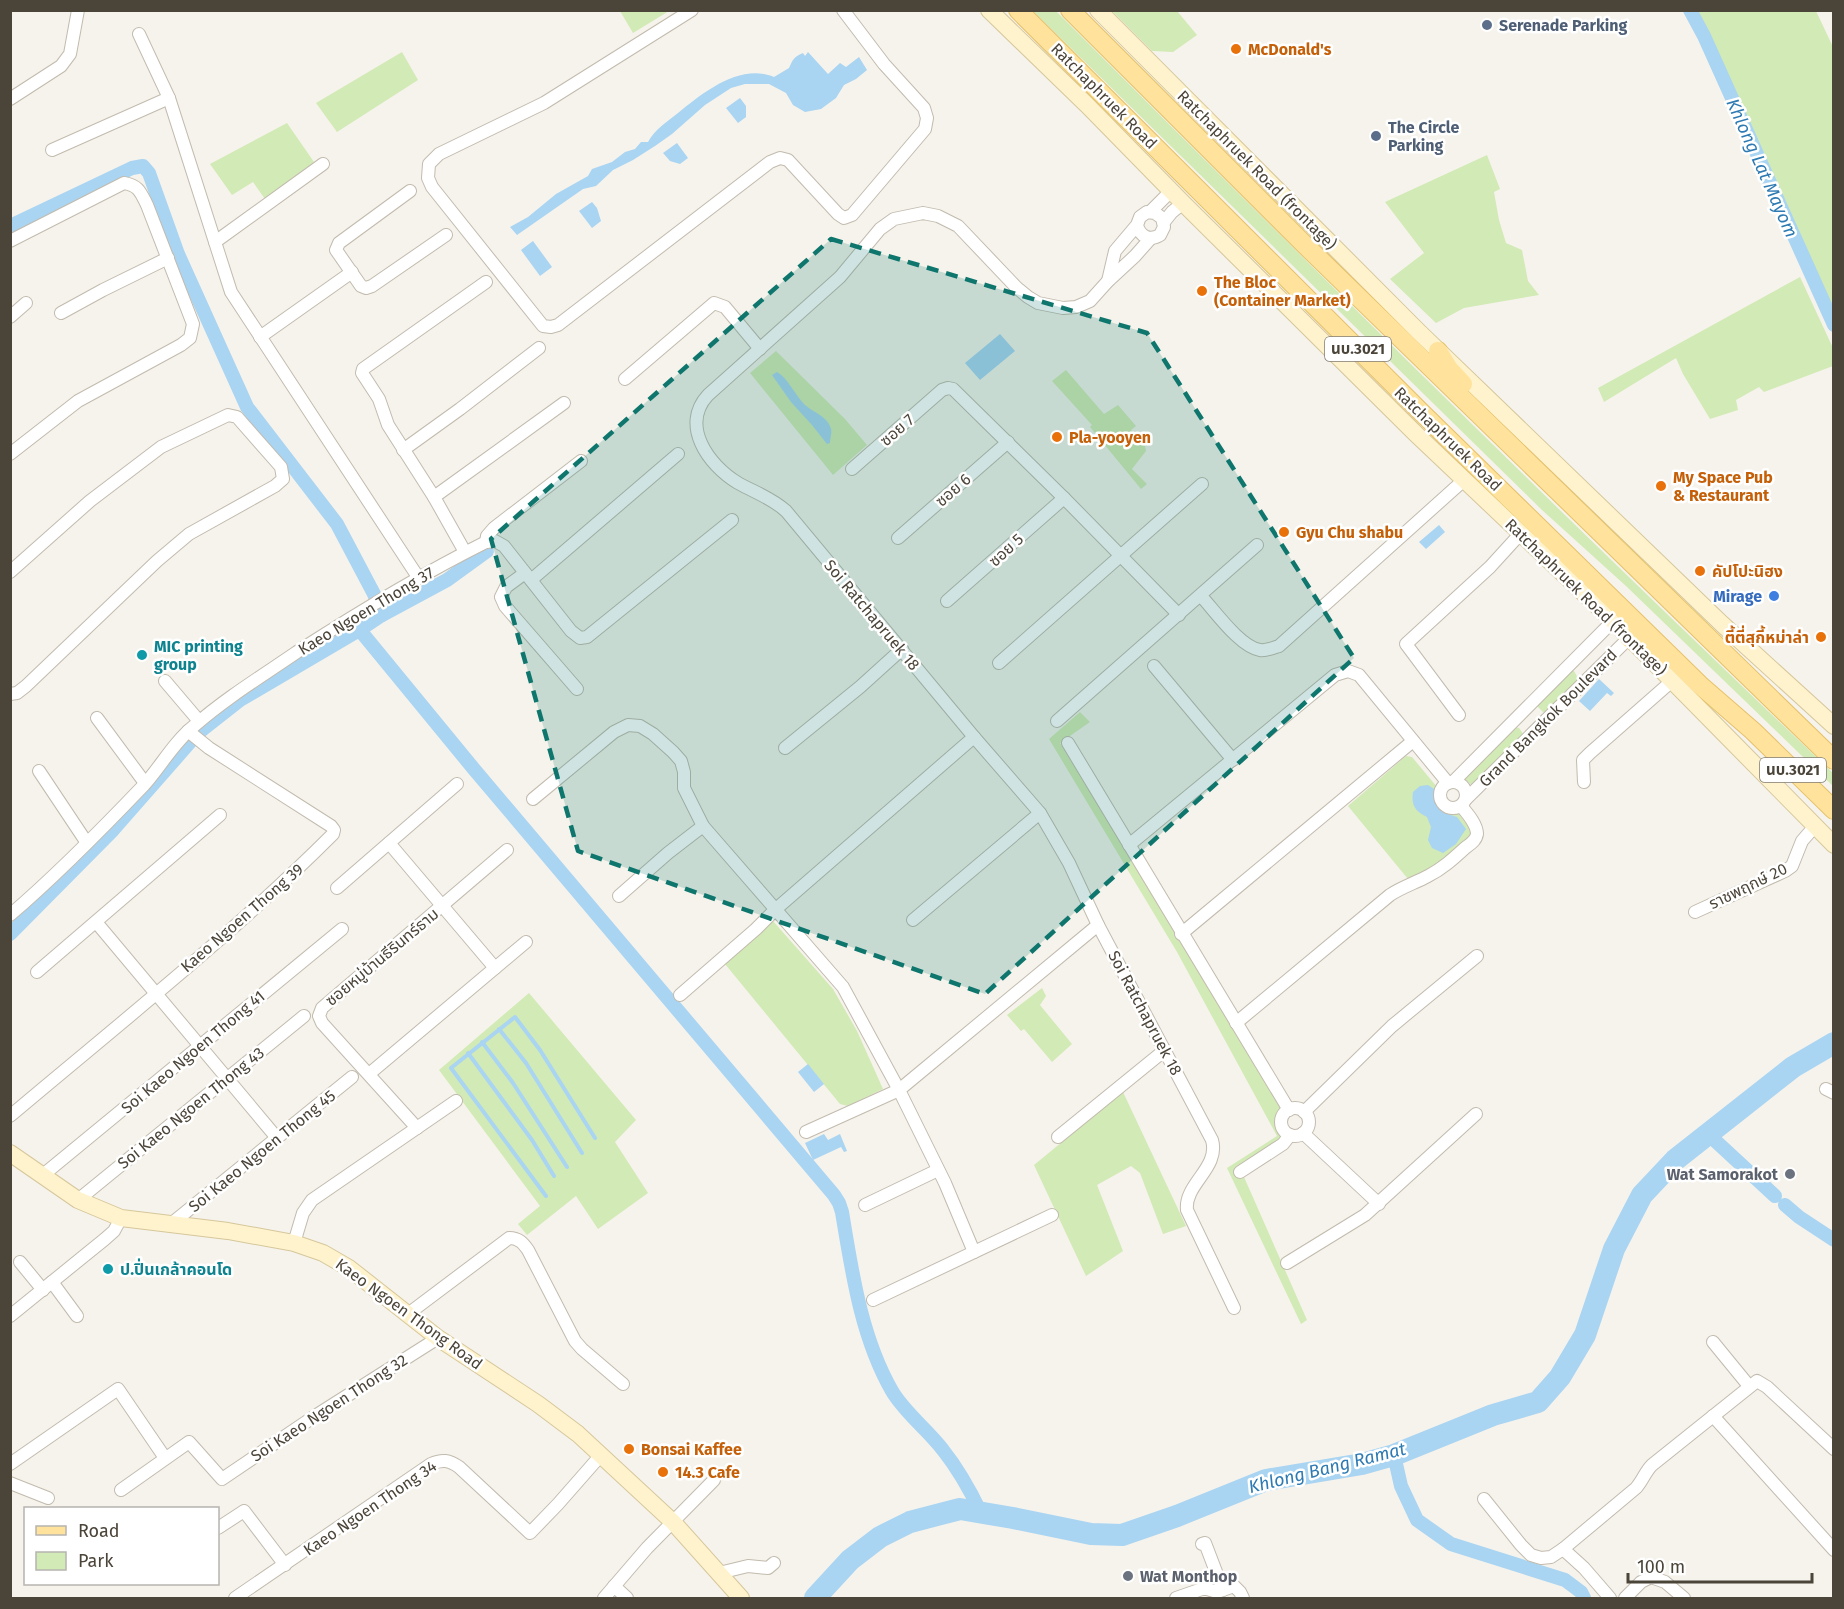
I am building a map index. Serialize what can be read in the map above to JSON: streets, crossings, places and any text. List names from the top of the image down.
{
  "streets": {
    "main road": [
      "Ratchaphruek Road",
      "Ratchaphruek Road (frontage)",
      "นบ.3021",
      "Kaeo Ngoen Thong Road"
    ],
    "street": [
      "ซอย 7",
      "ซอย 6",
      "ซอย 5",
      "Kaeo Ngoen Thong 37",
      "Soi Ratchapruek 18",
      "Grand Bangkok Boulevard",
      "ราชพฤกษ์ 20",
      "Kaeo Ngoen Thong 39",
      "ซอยหมู่บ้านธีรินทร์ธาม",
      "Soi Kaeo Ngoen Thong 41",
      "Soi Kaeo Ngoen Thong 43",
      "Soi Kaeo Ngoen Thong 45",
      "Soi Kaeo Ngoen Thong 32",
      "Kaeo Ngoen Thong 34"
    ]
  },
  "crossings": [
    ["Ratchaphruek Road (frontage)", "Soi Ratchapruek 18"],
    ["Ratchaphruek Road (frontage)", "Grand Bangkok Boulevard"],
    ["Ratchaphruek Road (frontage)", "ราชพฤกษ์ 20"],
    ["ซอย 7", "ซอย 6"],
    ["Kaeo Ngoen Thong 37", "Kaeo Ngoen Thong 39"],
    ["Soi Kaeo Ngoen Thong 41", "Kaeo Ngoen Thong Road"],
    ["Soi Kaeo Ngoen Thong 43", "Kaeo Ngoen Thong Road"],
    ["Soi Kaeo Ngoen Thong 45", "Kaeo Ngoen Thong Road"],
    ["Kaeo Ngoen Thong Road", "Soi Kaeo Ngoen Thong 32"],
    ["Kaeo Ngoen Thong Road", "Kaeo Ngoen Thong 34"]
  ],
  "water": ["Khlong Lat Mayom", "Khlong Bang Ramat"],
  "places": [
    "Serenade Parking",
    "McDonald's",
    "The Circle Parking",
    "The Bloc (Container Market)",
    "Pla-yooyen",
    "My Space Pub & Restaurant",
    "Gyu Chu shabu",
    "คัปโปะนิฮง",
    "Mirage",
    "ตี้ตี่สุกี้หม่าล่า",
    "MIC printing group",
    "Wat Samorakot",
    "ป.ปิ่นเกล้าคอนโด",
    "Bonsai Kaffee",
    "14.3 Cafe",
    "Wat Monthop"
  ],
  "legend": ["Road", "Park"],
  "scale_bar": "100 m"
}
